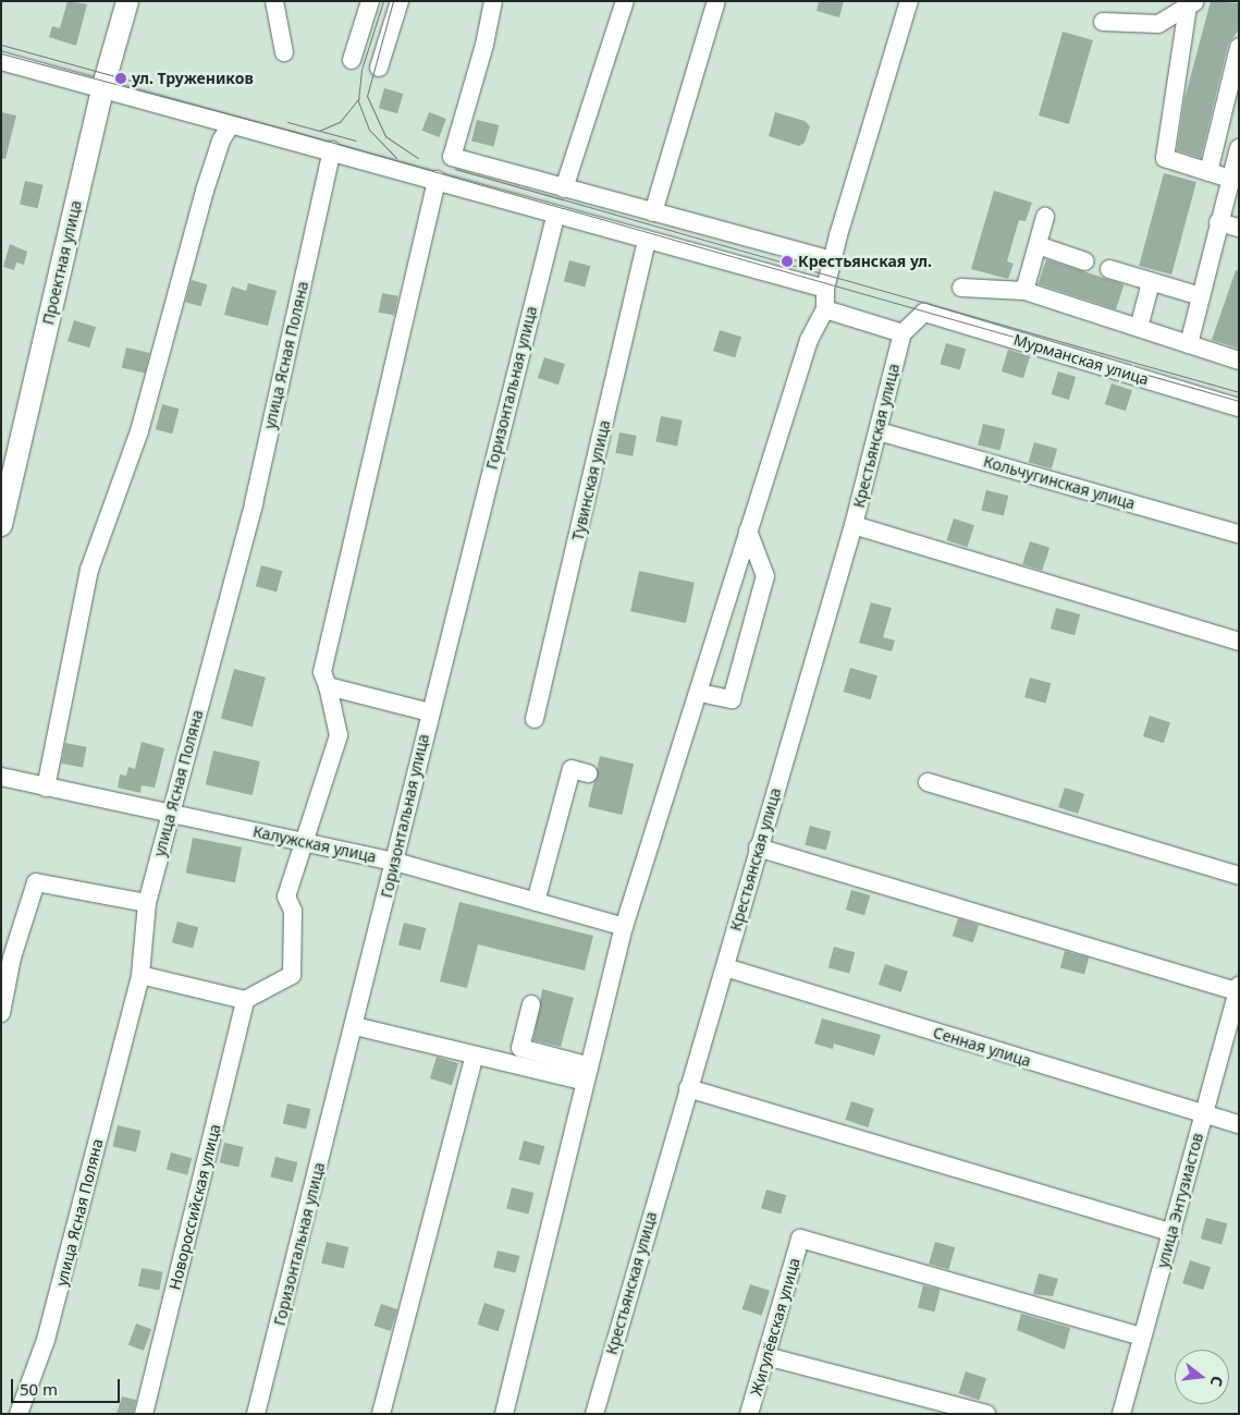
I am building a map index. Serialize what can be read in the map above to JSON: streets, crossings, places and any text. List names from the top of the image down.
{
  "streets": {
    "main road": ["Проектная улица"],
    "street": [
      "улица Ясная Поляна",
      "Мурманская улица",
      "Горизонтальная улица",
      "Крестьянская улица",
      "Тувинская улица",
      "Кольчугинская улица",
      "Калужская улица",
      "Сенная улица",
      "улица Энтузиастов",
      "Новороссийская улица",
      "Жигулёвская улица"
    ]
  },
  "crossings": [
    ["улица Ясная Поляна", "Калужская улица"],
    ["Мурманская улица", "Крестьянская улица"],
    ["Горизонтальная улица", "Калужская улица"],
    ["Крестьянская улица", "Кольчугинская улица"],
    ["Крестьянская улица", "Сенная улица"],
    ["Сенная улица", "улица Энтузиастов"],
    ["улица Энтузиастов", "Жигулёвская улица"]
  ],
  "places": ["ул. Тружеников", "Крестьянская ул."],
  "scale_bar": "50 m",
  "north": "right"
}
